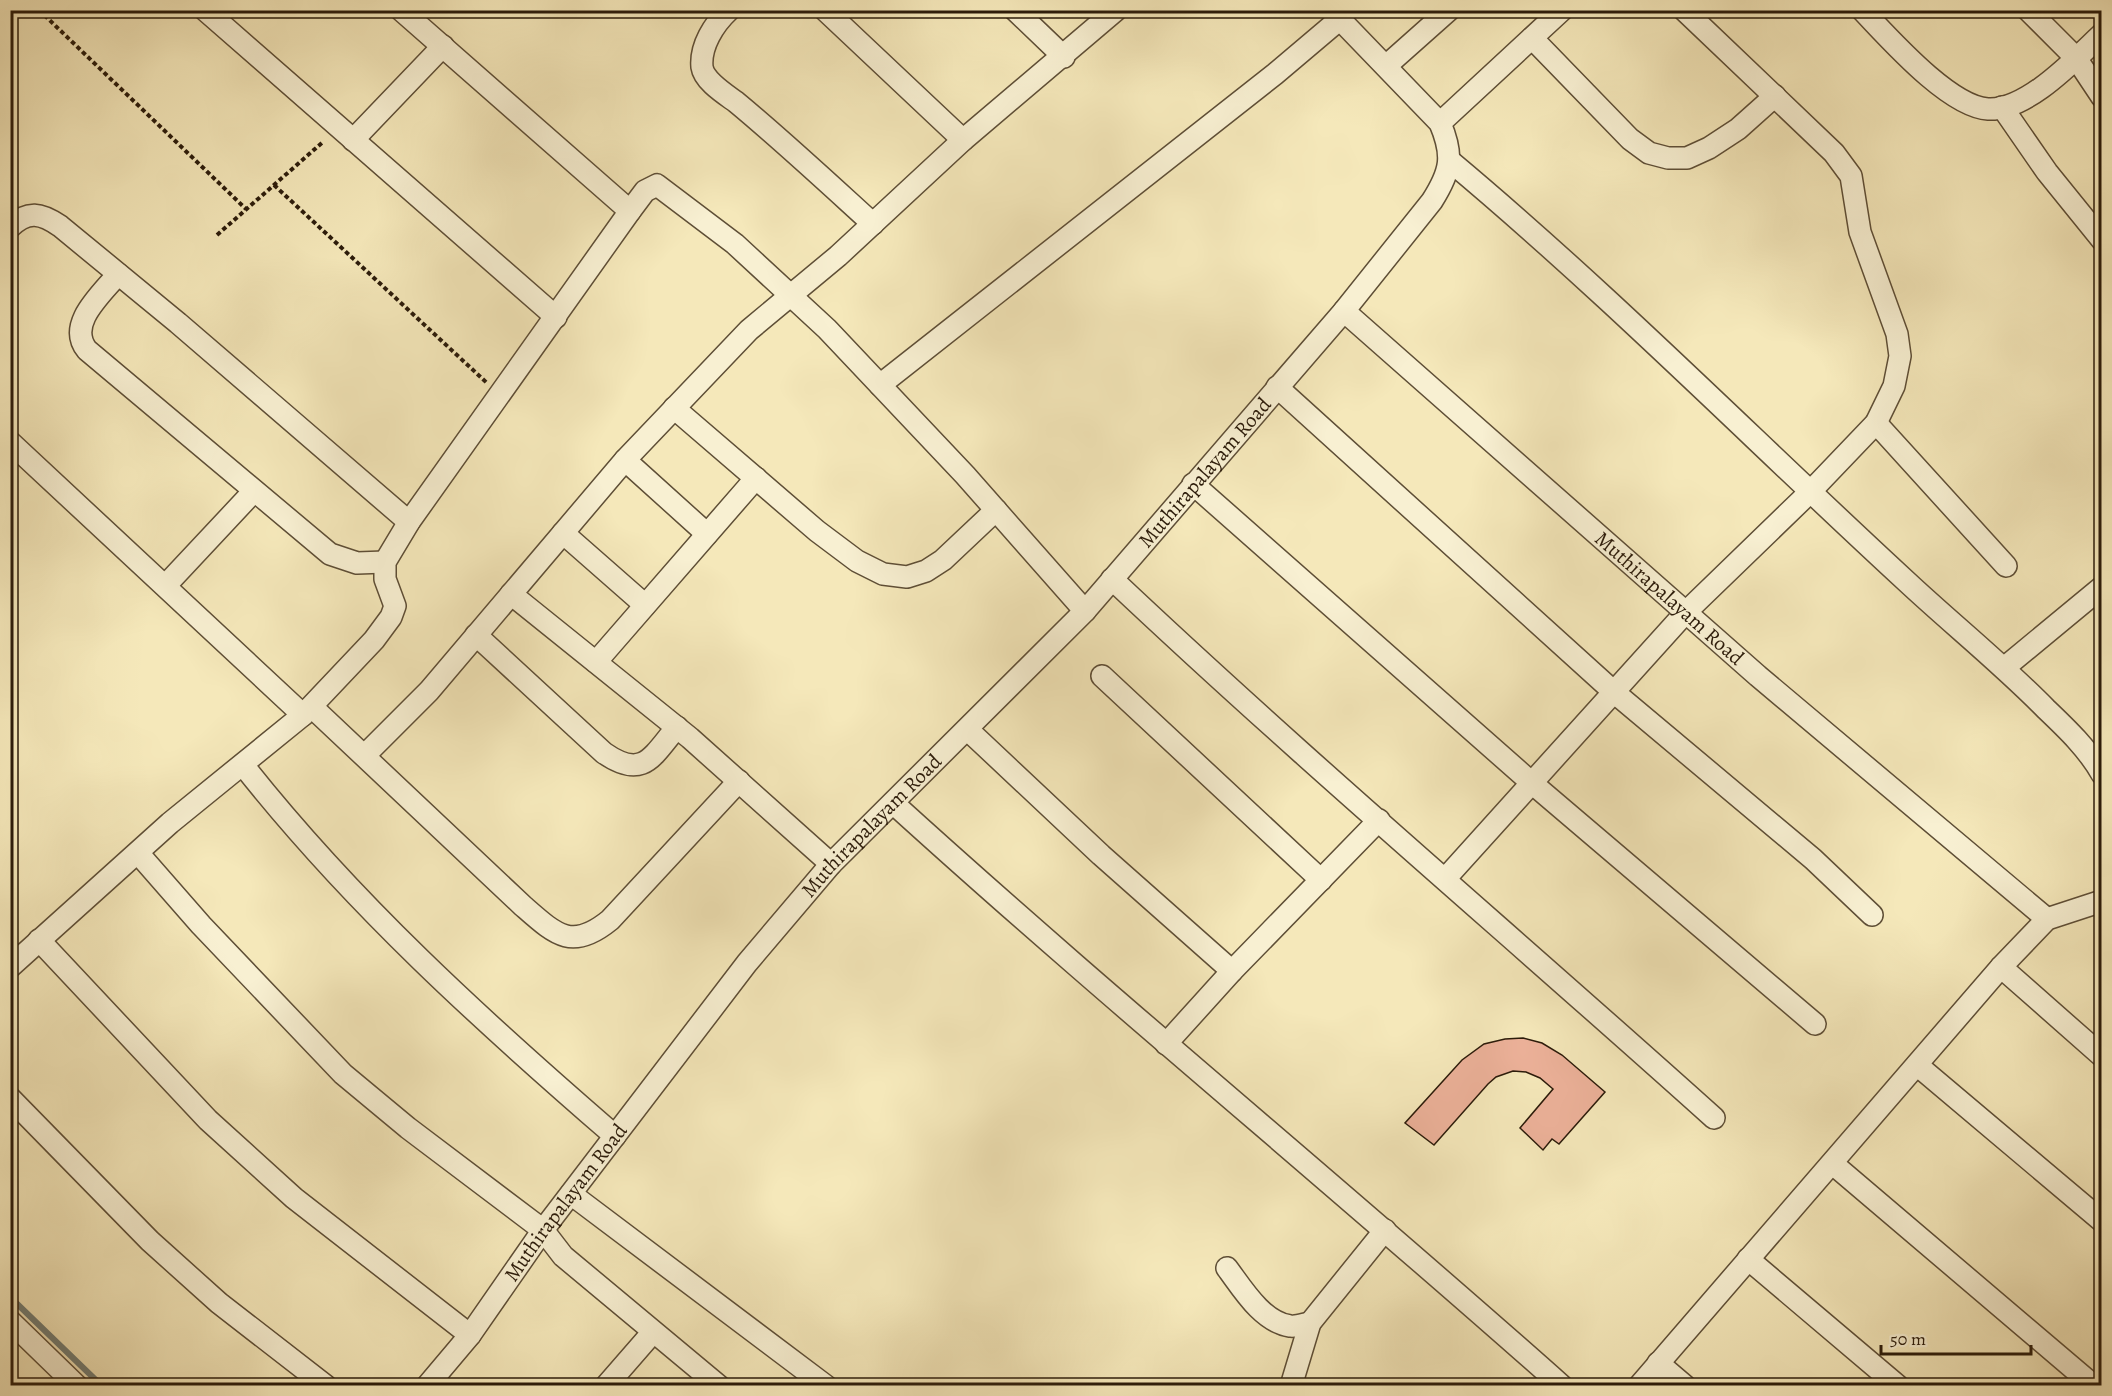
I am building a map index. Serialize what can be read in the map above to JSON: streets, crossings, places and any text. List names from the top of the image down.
{
  "streets": {
    "street": ["Muthirapalayam Road"]
  },
  "scale_bar": "50 m"
}
